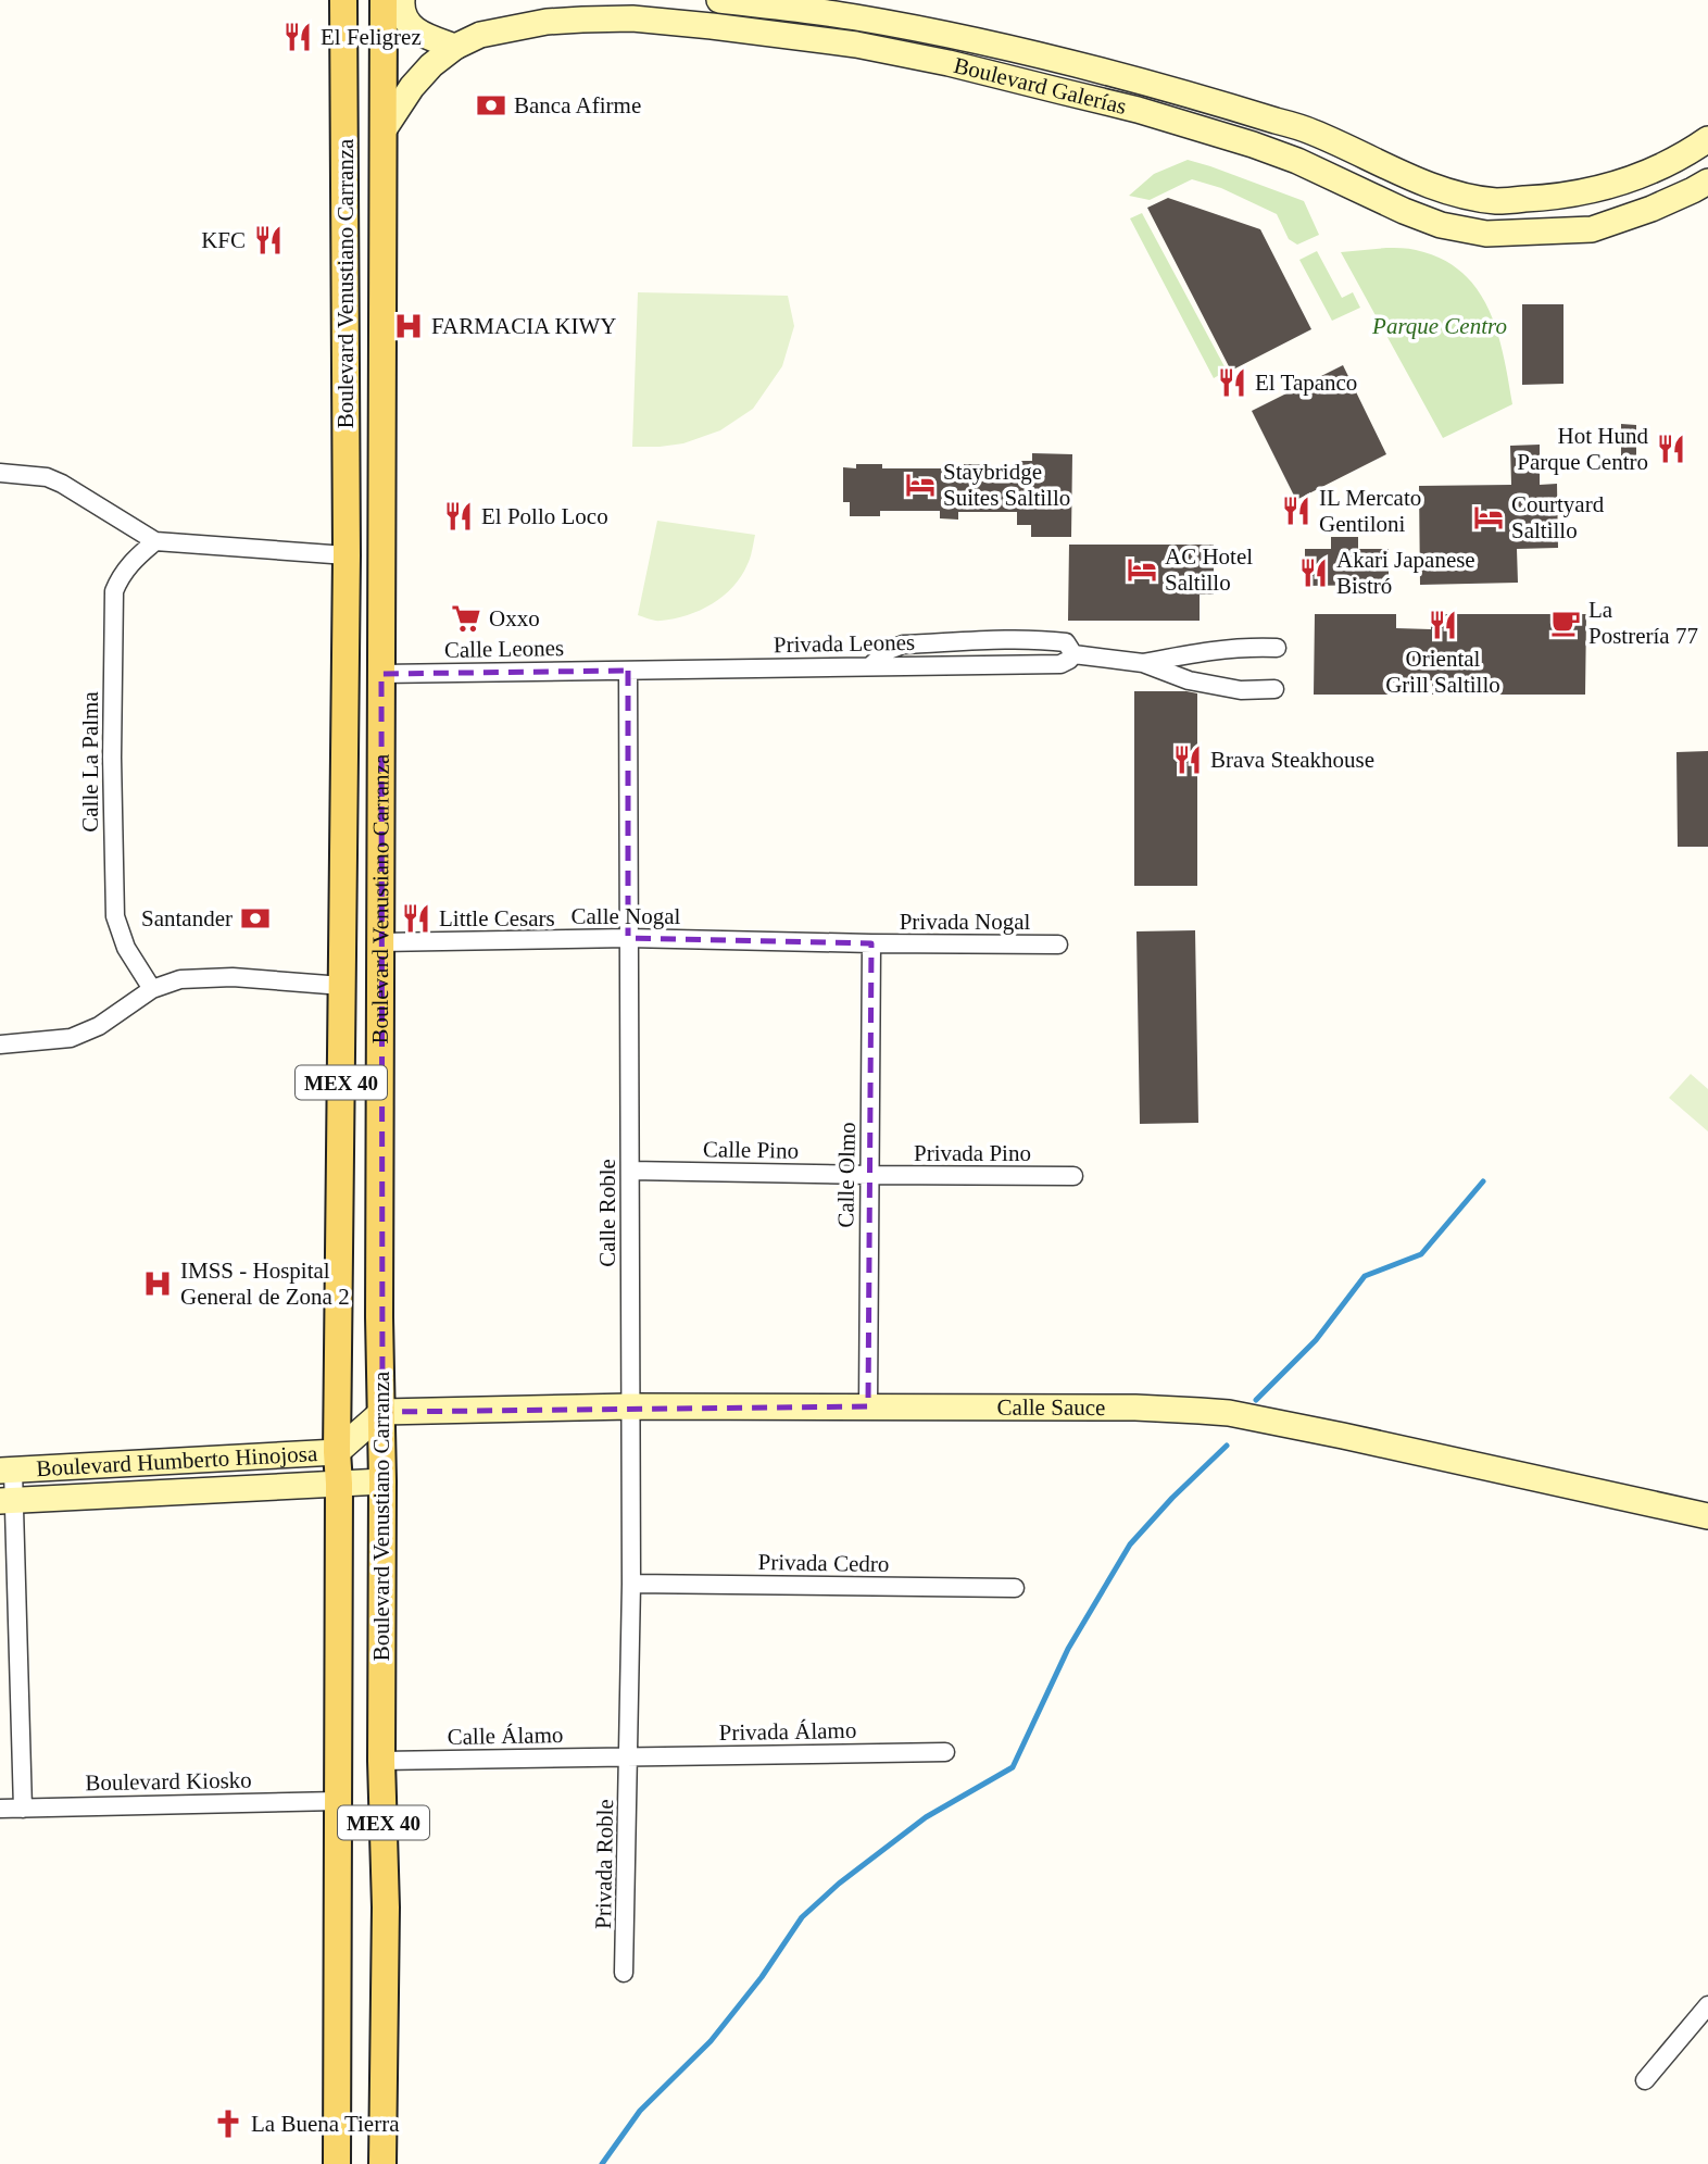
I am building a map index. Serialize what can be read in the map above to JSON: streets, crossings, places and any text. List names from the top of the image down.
{
  "streets": {
    "main road": ["Boulevard Venustiano Carranza", "MEX 40"],
    "street": [
      "Boulevard Galerías",
      "Privada Leones",
      "Calle Leones",
      "Calle La Palma",
      "Calle Nogal",
      "Privada Nogal",
      "Calle Pino",
      "Privada Pino",
      "Calle Olmo",
      "Calle Roble",
      "Calle Sauce",
      "Boulevard Humberto Hinojosa",
      "Privada Cedro",
      "Privada Álamo",
      "Calle Álamo",
      "Boulevard Kiosko",
      "Privada Roble"
    ]
  },
  "crossings": [
    ["Boulevard Galerías", "Boulevard Venustiano Carranza"],
    ["Boulevard Venustiano Carranza", "Calle Leones"],
    ["Boulevard Venustiano Carranza", "Calle Nogal"],
    ["Boulevard Venustiano Carranza", "Calle Sauce"],
    ["Boulevard Venustiano Carranza", "Boulevard Humberto Hinojosa"],
    ["Boulevard Venustiano Carranza", "Calle Álamo"],
    ["Boulevard Venustiano Carranza", "Boulevard Kiosko"],
    ["Privada Leones", "Calle Leones"],
    ["Privada Leones", "Calle Roble"],
    ["Calle Leones", "Calle Roble"],
    ["Calle Nogal", "Privada Nogal"],
    ["Calle Nogal", "Calle Olmo"],
    ["Calle Nogal", "Calle Roble"],
    ["Privada Nogal", "Calle Olmo"],
    ["Calle Pino", "Privada Pino"],
    ["Calle Pino", "Calle Olmo"],
    ["Calle Pino", "Calle Roble"],
    ["Privada Pino", "Calle Olmo"],
    ["Calle Olmo", "Calle Sauce"],
    ["Calle Roble", "Calle Sauce"],
    ["Calle Roble", "Privada Cedro"],
    ["Calle Roble", "Privada Álamo"],
    ["Calle Roble", "Calle Álamo"],
    ["Calle Roble", "Privada Roble"],
    ["Calle Sauce", "Boulevard Humberto Hinojosa"],
    ["Privada Álamo", "Calle Álamo"],
    ["Privada Álamo", "Privada Roble"],
    ["Calle Álamo", "Privada Roble"]
  ],
  "parks": ["Parque Centro"],
  "places": {
    "restaurant": [
      "El Feligrez",
      "KFC",
      "El Tapanco",
      "Hot Hund Parque Centro",
      "IL Mercato Gentiloni",
      "El Pollo Loco",
      "Akari Japanese Bistró",
      "Oriental Grill Saltillo",
      "Brava Steakhouse",
      "Little Cesars"
    ],
    "bank": ["Banca Afirme", "Santander"],
    "hospital": ["FARMACIA KIWY", "IMSS - Hospital General de Zona 2"],
    "hotel": ["Staybridge Suites Saltillo", "Courtyard Saltillo", "AC Hotel Saltillo"],
    "supermarket": ["Oxxo"],
    "cafe": ["La Postrería 77"],
    "church": ["La Buena Tierra"]
  }
}
